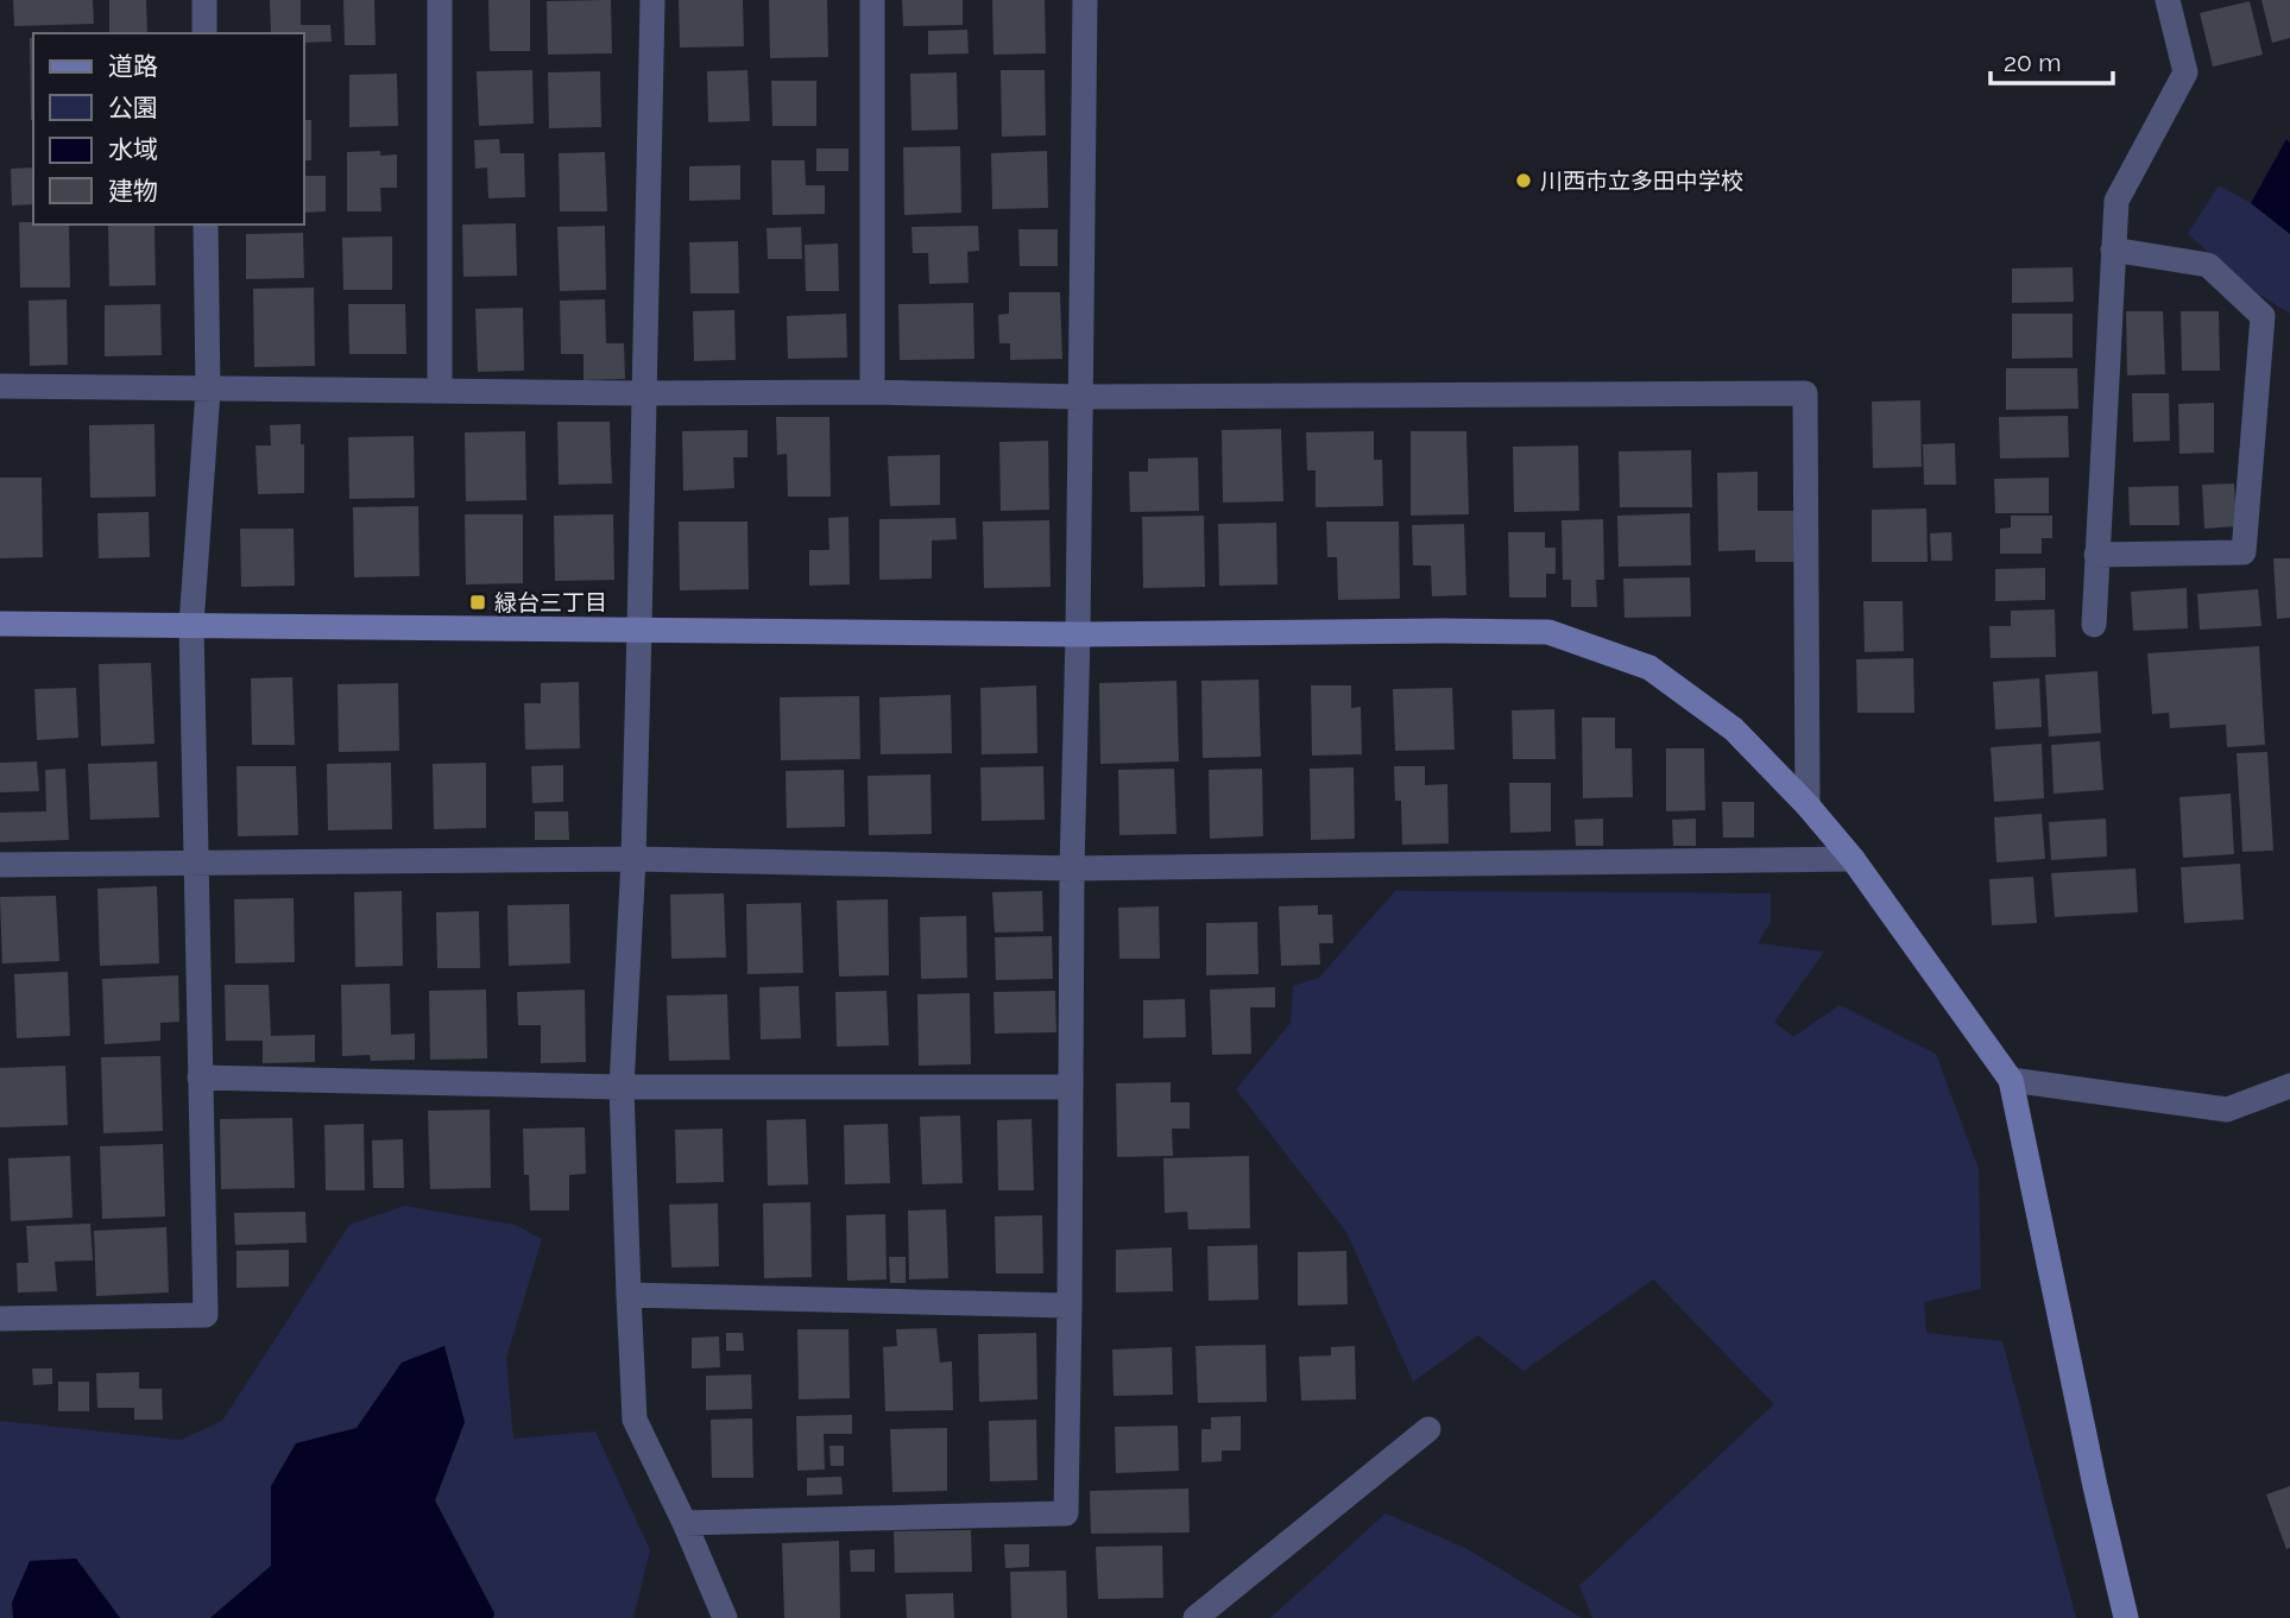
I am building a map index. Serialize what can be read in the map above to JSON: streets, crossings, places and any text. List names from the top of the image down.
{
  "places": {
    "other": ["川西市立多田中学校"],
    "transit": ["緑台三丁目"]
  },
  "legend": [
    "道路",
    "公園",
    "水域",
    "建物"
  ],
  "scale_bar": "20 m"
}
